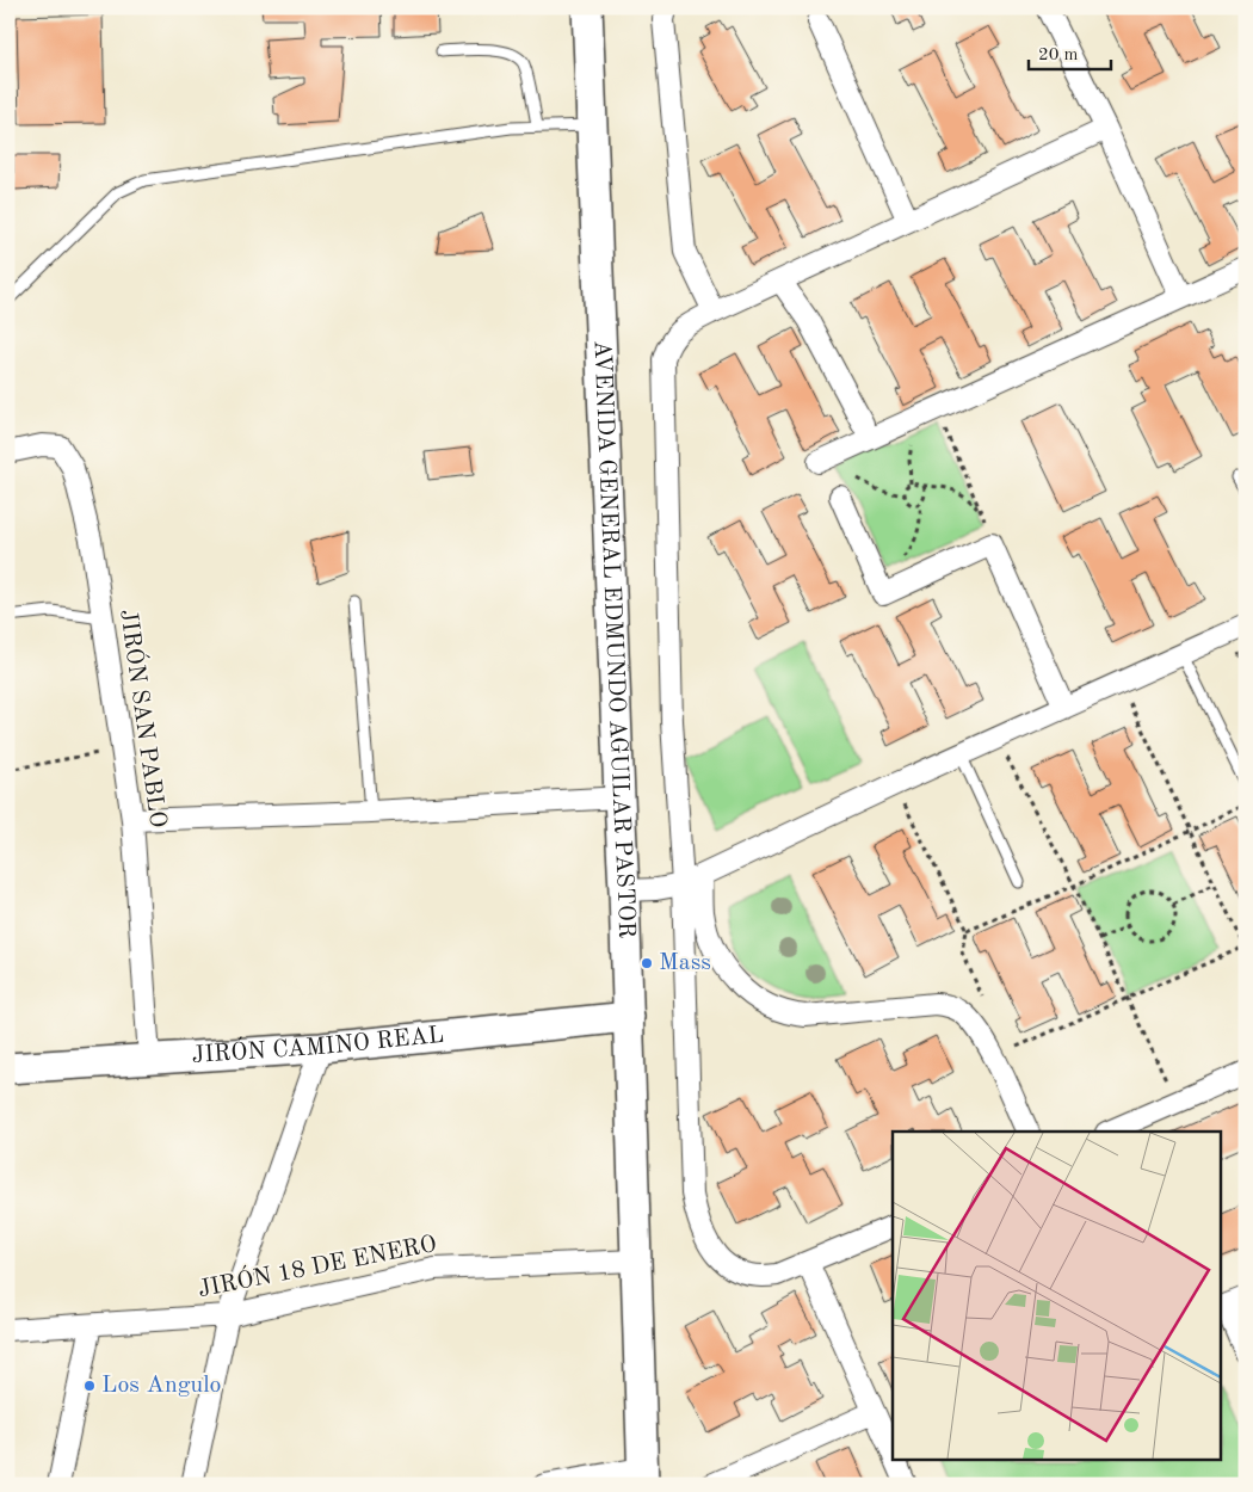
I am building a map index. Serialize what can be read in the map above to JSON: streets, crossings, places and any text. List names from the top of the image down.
{
  "streets": {
    "street": [
      "AVENIDA GENERAL EDMUNDO AGUILAR PASTOR",
      "JIRÓN SAN PABLO",
      "JIRÓN CAMINO REAL",
      "JIRÓN 18 DE ENERO"
    ]
  },
  "crossings": [
    ["AVENIDA GENERAL EDMUNDO AGUILAR PASTOR", "JIRÓN CAMINO REAL"],
    ["AVENIDA GENERAL EDMUNDO AGUILAR PASTOR", "JIRÓN 18 DE ENERO"],
    ["JIRÓN SAN PABLO", "JIRÓN CAMINO REAL"]
  ],
  "places": ["Mass", "Los Angulo"],
  "scale_bar": "20 m"
}
